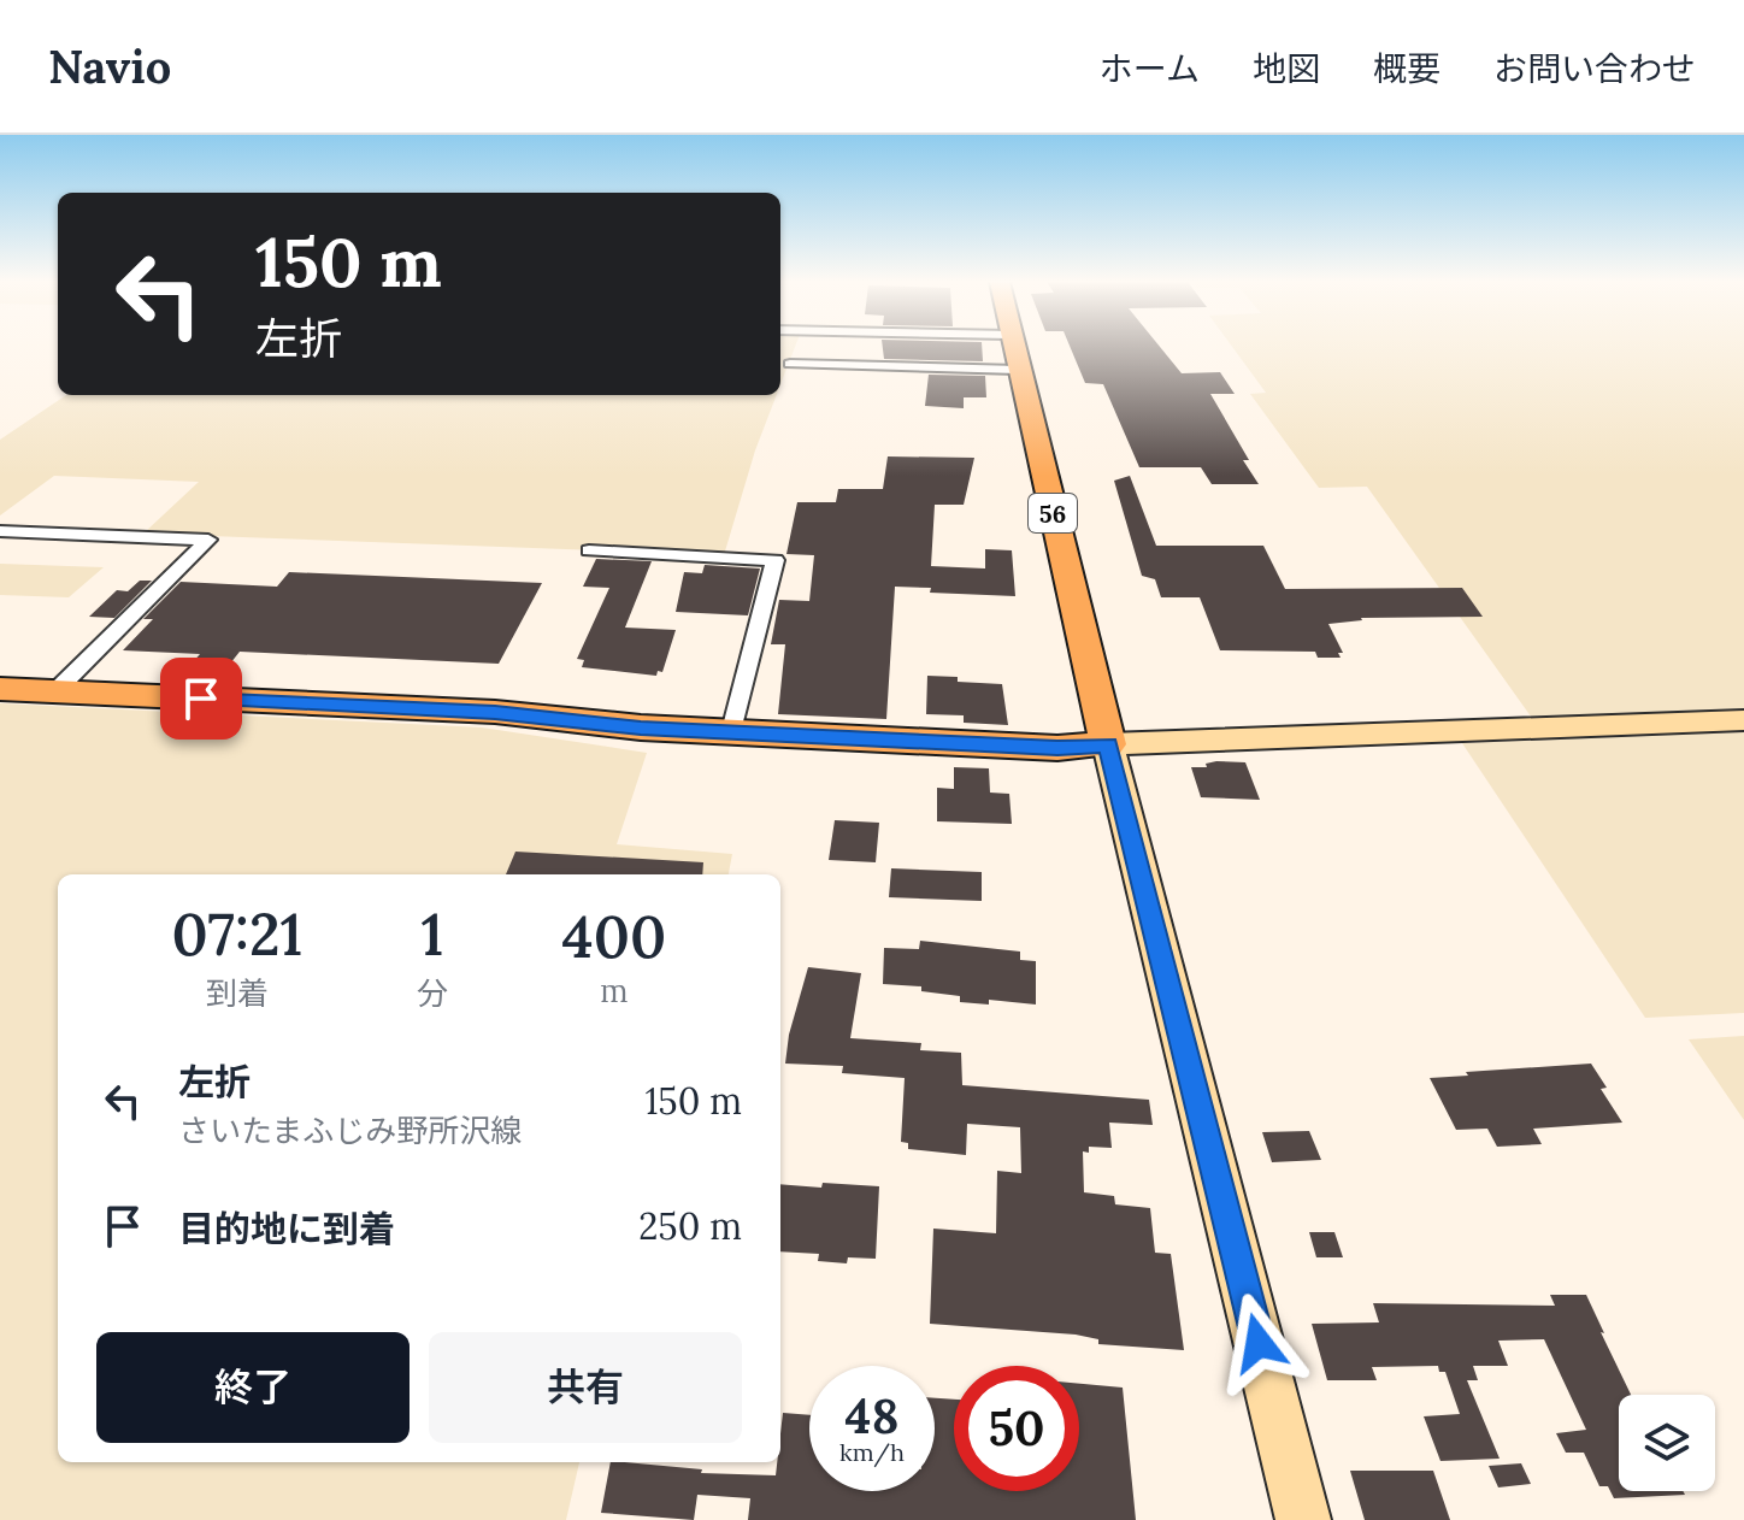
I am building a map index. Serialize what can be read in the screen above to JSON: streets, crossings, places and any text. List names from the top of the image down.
{
  "streets": {
    "main road": ["56"]
  },
  "page": {
    "header": "Navio",
    "nav": [
      "ホーム",
      "地図",
      "概要",
      "お問い合わせ"
    ],
    "turn": ["150 m", "左折"],
    "eta": [
      "07:21",
      "到着",
      "1",
      "分",
      "400",
      "m"
    ],
    "list": [
      {
        "name": "左折",
        "note": "さいたまふじみ野所沢線",
        "value": "150 m"
      },
      {
        "name": "目的地に到着",
        "value": "250 m"
      }
    ],
    "buttons": ["終了", "共有"],
    "speed": "48 km/h",
    "limit": "50"
  }
}
